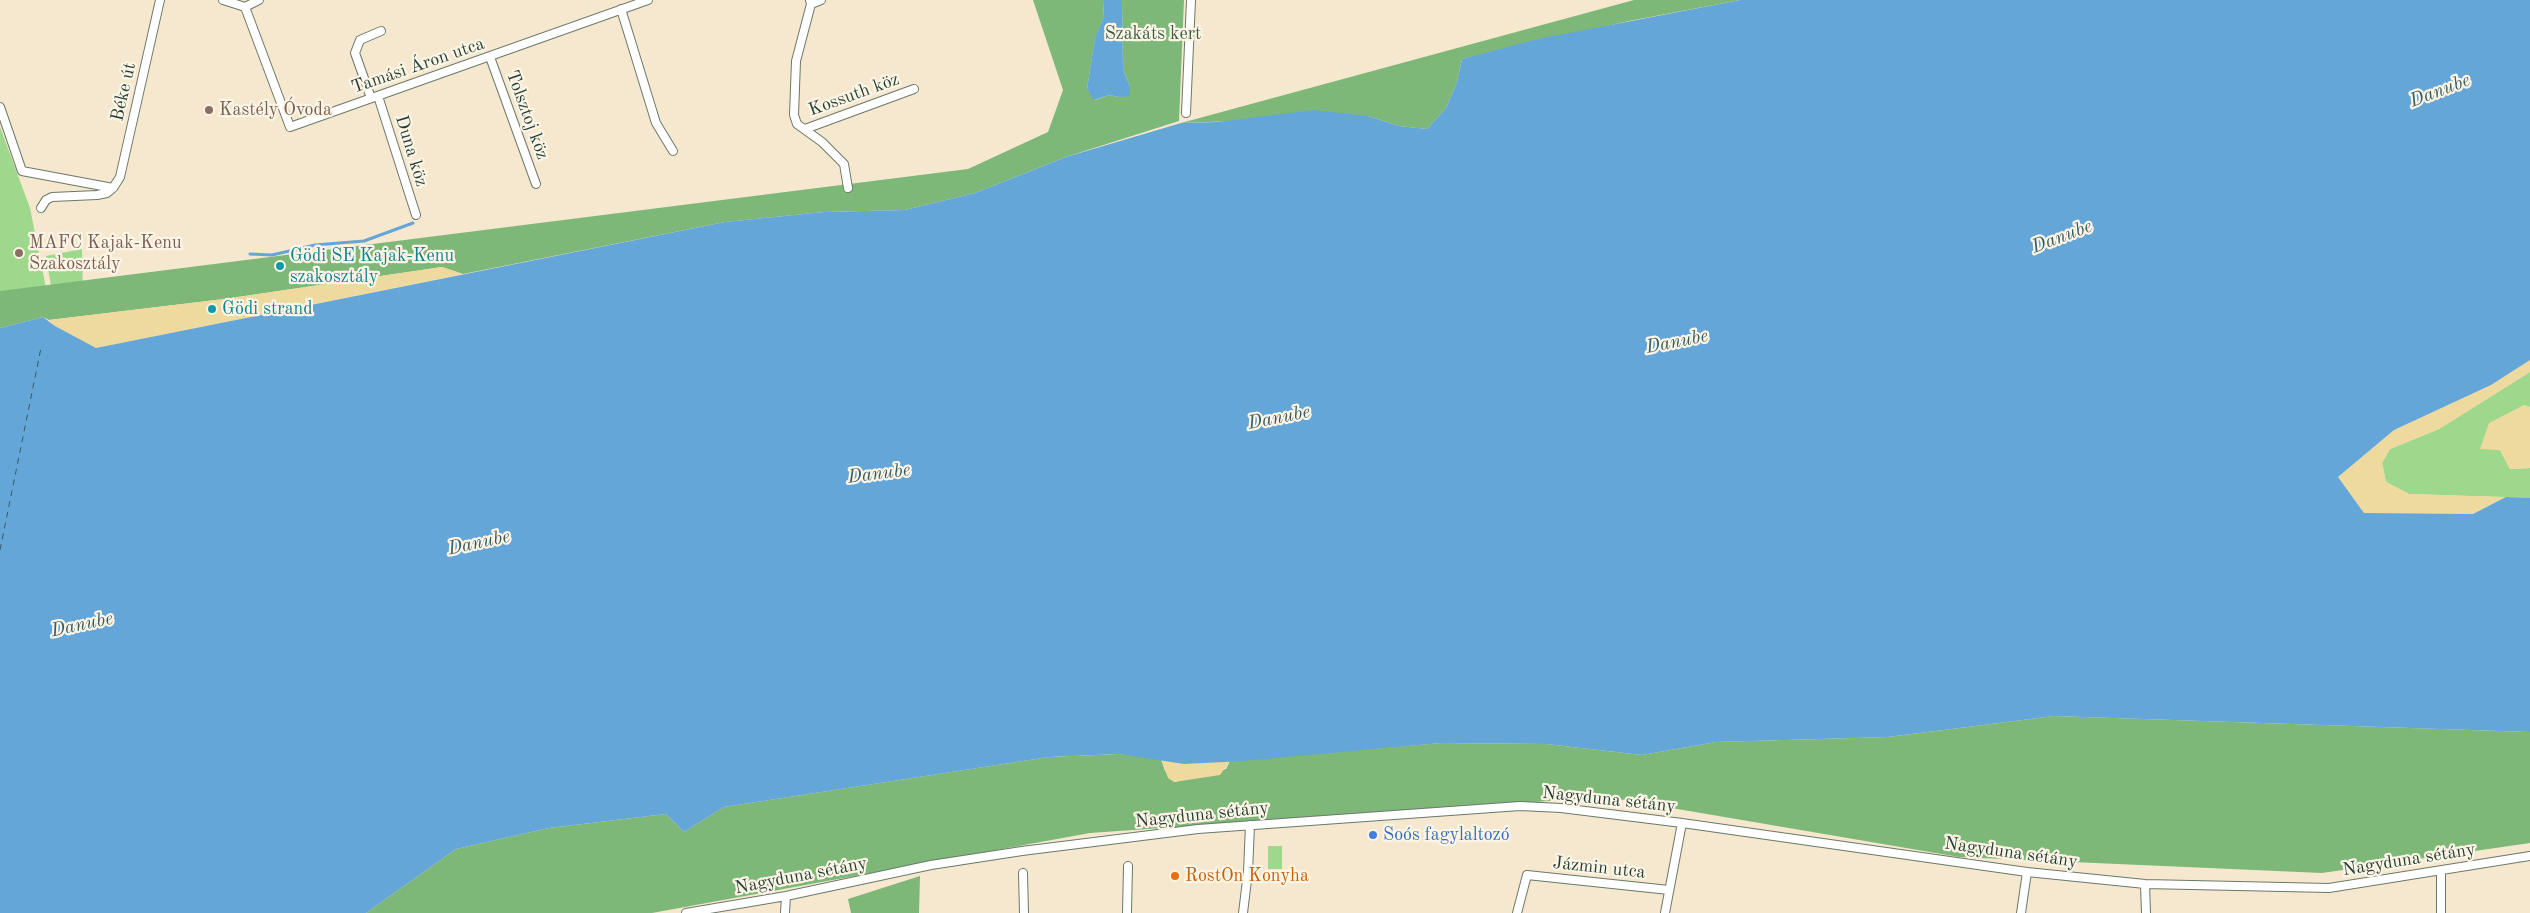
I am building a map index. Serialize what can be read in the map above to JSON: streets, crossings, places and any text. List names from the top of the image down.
{
  "streets": {
    "street": [
      "Tamási Áron utca",
      "Béke út",
      "Kossuth köz",
      "Tolsztoj köz",
      "Duna köz",
      "Nagyduna sétány",
      "Jázmin utca"
    ]
  },
  "crossings": [
    ["Tamási Áron utca", "Tolsztoj köz"],
    ["Tamási Áron utca", "Duna köz"]
  ],
  "water": ["Danube"],
  "parks": ["Szakáts kert"],
  "places": [
    "Kastély Óvoda",
    "MAFC Kajak-Kenu Szakosztály",
    "Gödi SE Kajak-Kenu szakosztály",
    "Gödi strand",
    "Soós fagylaltozó",
    "RostOn Konyha"
  ]
}
